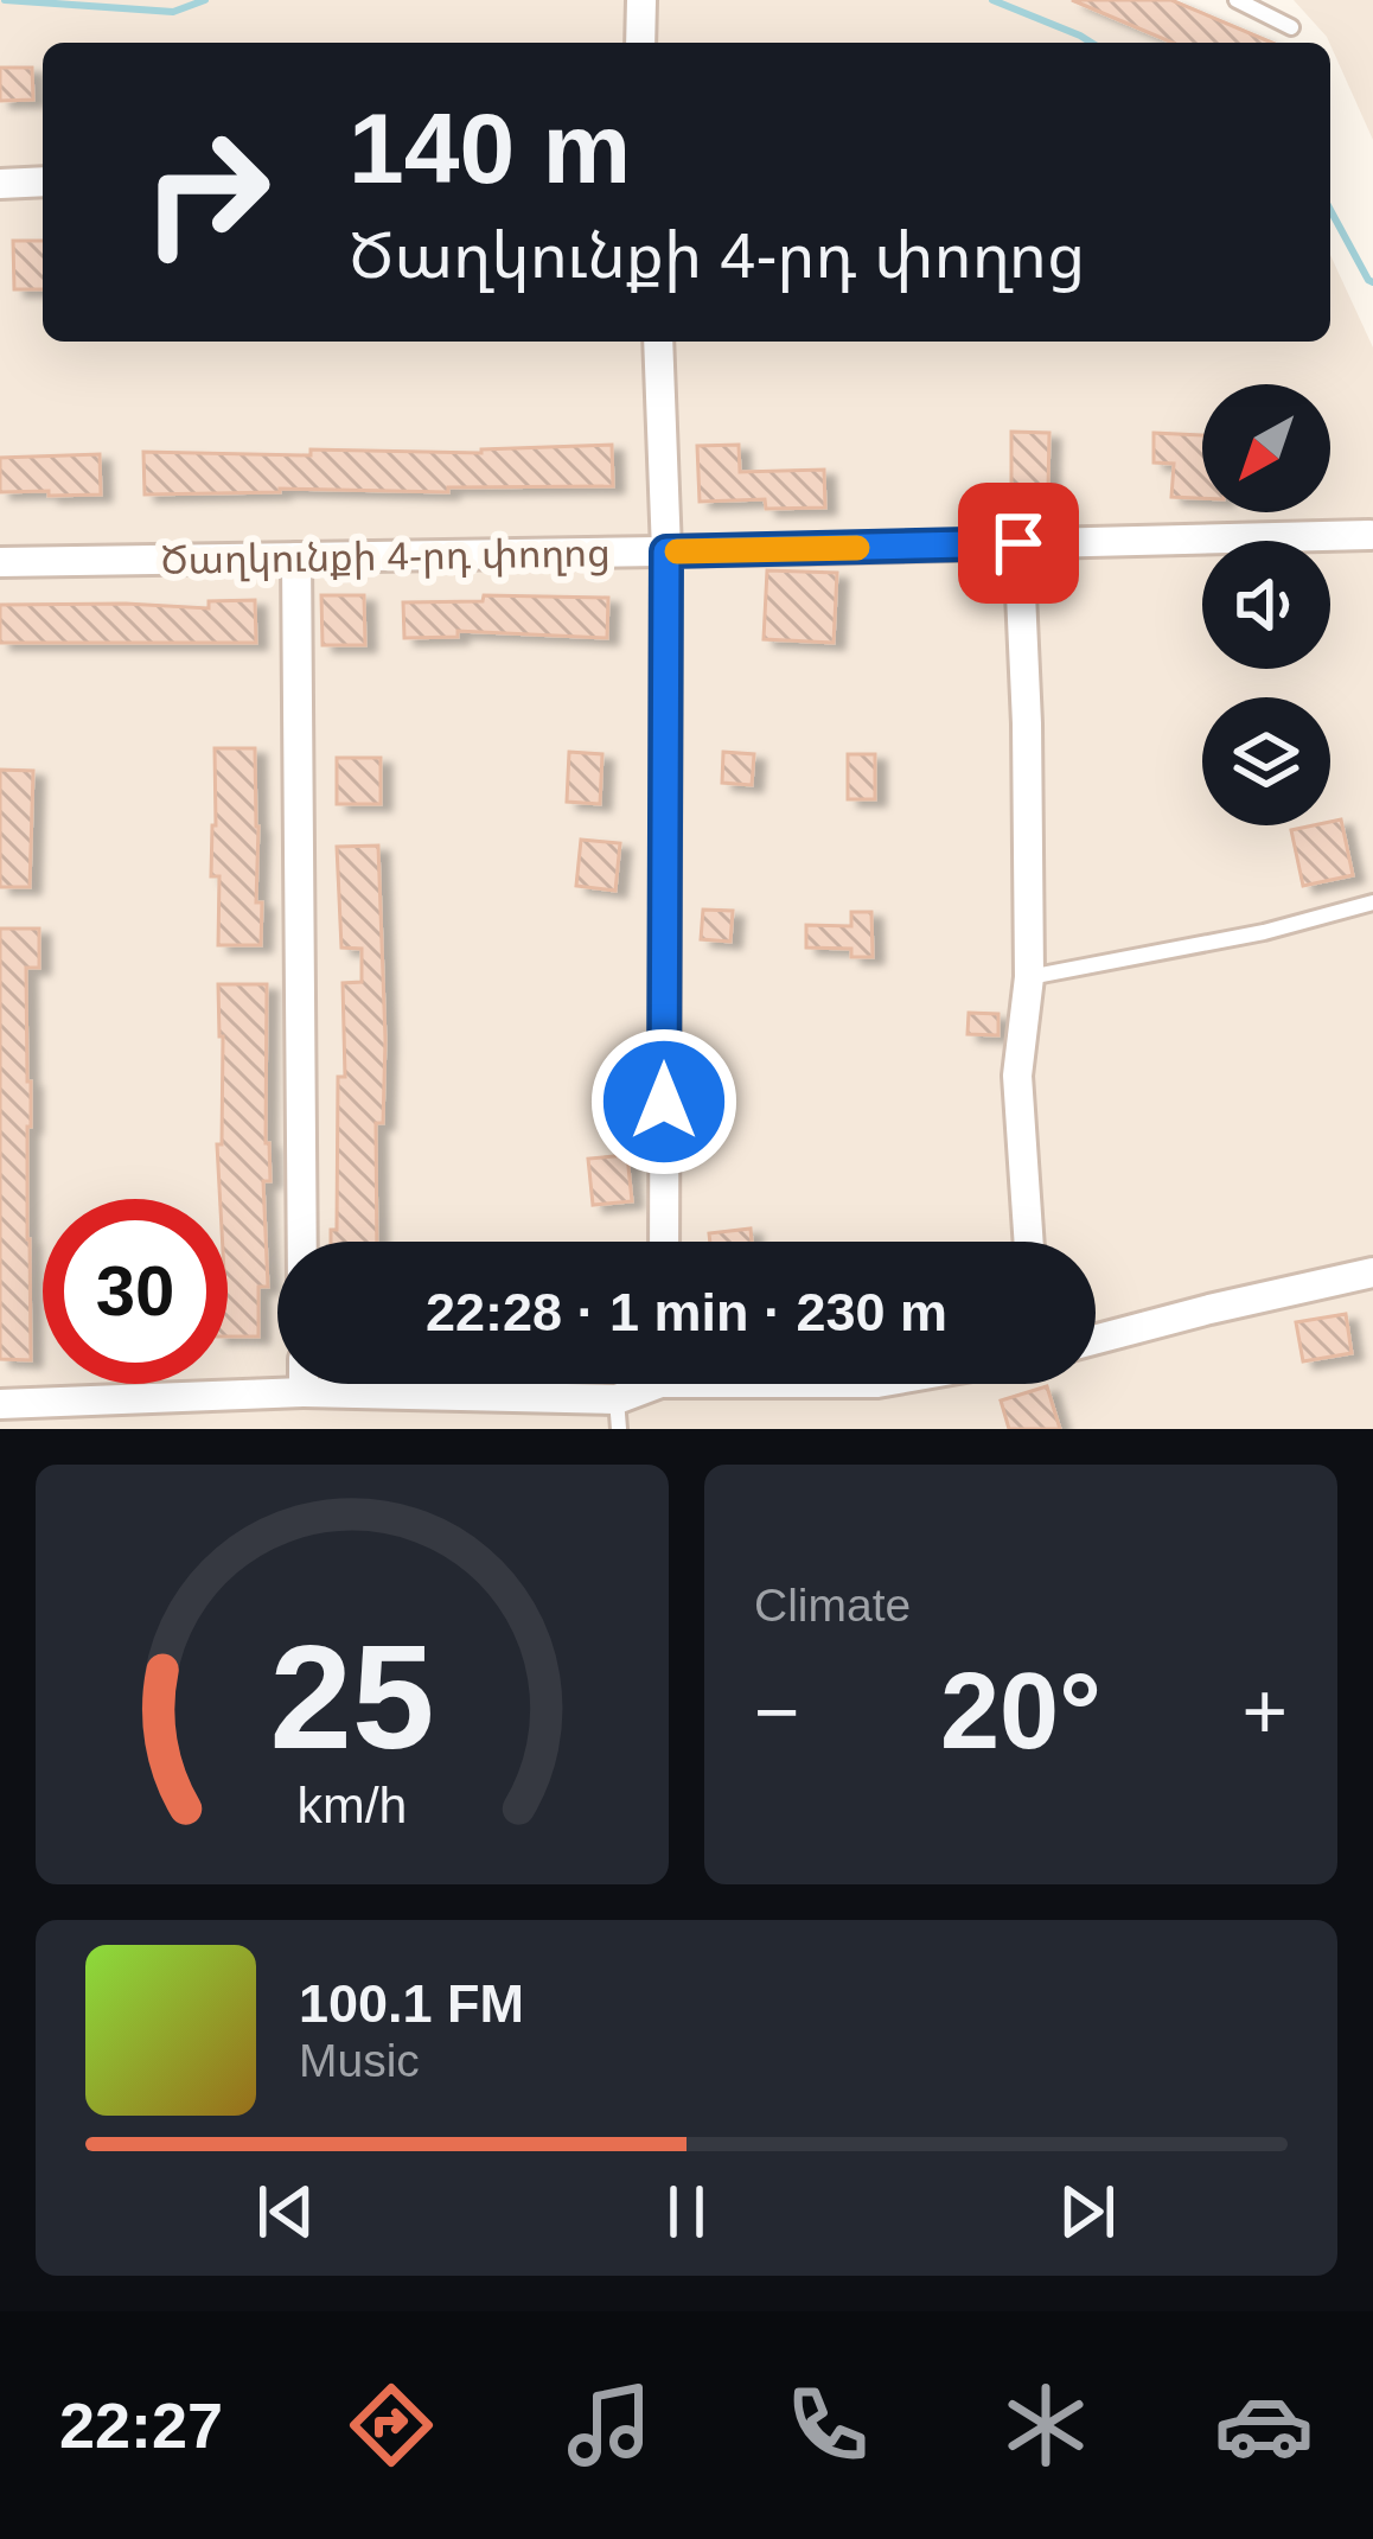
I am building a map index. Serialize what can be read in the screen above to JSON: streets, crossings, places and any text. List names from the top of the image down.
{
  "streets": {
    "street": ["Ծաղկունքի 4-րդ փողոց"]
  },
  "north": "bottom left",
  "page": {
    "turn": ["140 m", "Ծաղկունքի 4-րդ փողոց"],
    "limit": "30",
    "trip": "22:28 · 1 min · 230 m",
    "tile": "Climate",
    "heat": ["−", "20°", "+"],
    "song": ["100.1 FM", "Music"],
    "tabs": "22:27",
    "gauge": ["25", "km/h"]
  }
}
